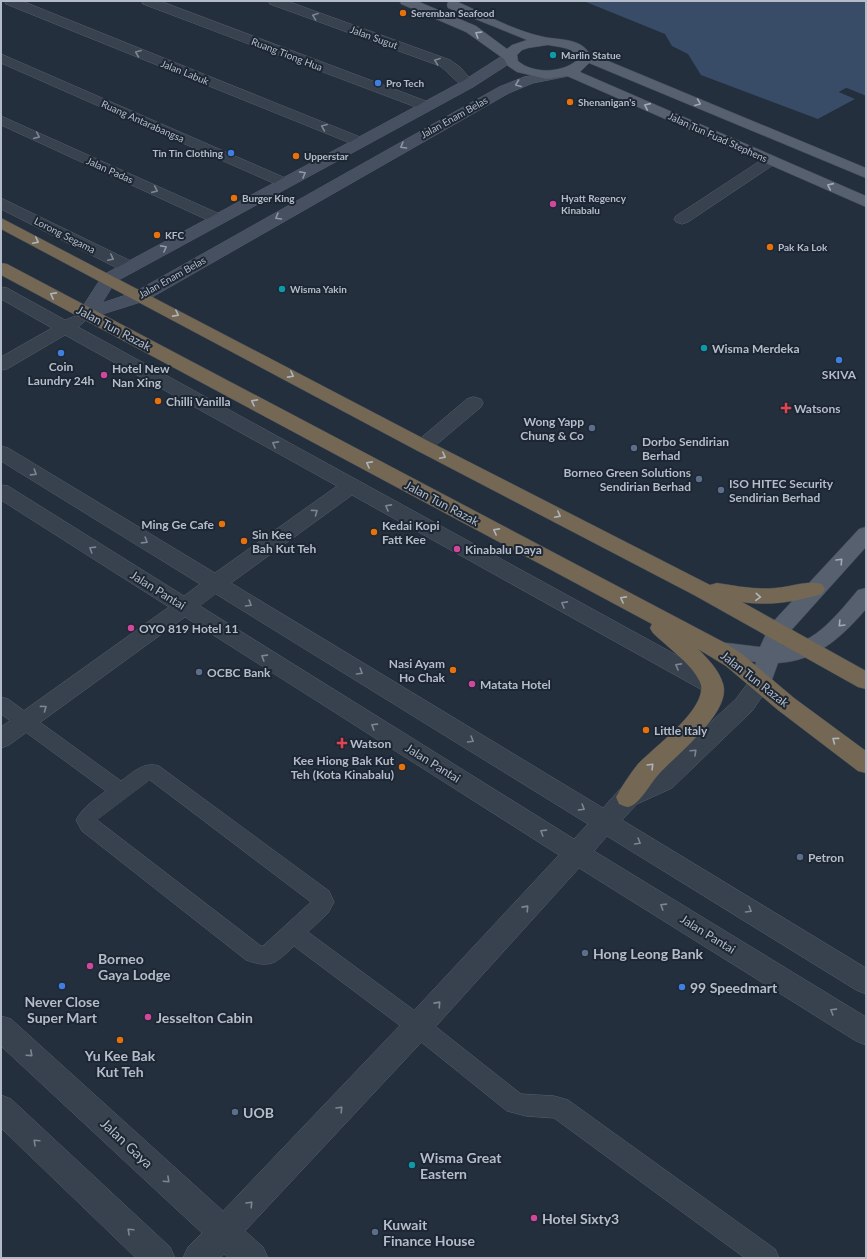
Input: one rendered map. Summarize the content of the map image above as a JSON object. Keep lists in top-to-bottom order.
{
  "streets": {
    "highway": ["Jalan Tun Razak"],
    "main road": ["Jalan Tun Fuad Stephens"],
    "street": [
      "Jalan Sugut",
      "Ruang Tiong Hua",
      "Jalan Labuk",
      "Jalan Enam Belas",
      "Ruang Antarabangsa",
      "Jalan Padas",
      "Lorong Segama",
      "Jalan Pantai",
      "Jalan Gaya"
    ]
  },
  "crossings": [
    ["Jalan Sugut", "Jalan Enam Belas"],
    ["Ruang Tiong Hua", "Jalan Enam Belas"],
    ["Jalan Labuk", "Jalan Enam Belas"],
    ["Jalan Enam Belas", "Ruang Antarabangsa"],
    ["Jalan Enam Belas", "Jalan Tun Fuad Stephens"],
    ["Jalan Enam Belas", "Jalan Padas"],
    ["Jalan Enam Belas", "Lorong Segama"],
    ["Jalan Enam Belas", "Jalan Tun Razak"]
  ],
  "one_way": ["Jalan Sugut", "Jalan Labuk"],
  "places": {
    "other": [
      "Seremban Seafood",
      "Marlin Statue",
      "Pro Tech",
      "Shenanigan's",
      "Tin Tin Clothing",
      "Upperstar",
      "Burger King",
      "Hyatt Regency Kinabalu",
      "KFC",
      "Pak Ka Lok",
      "Wisma Yakin",
      "Wisma Merdeka",
      "Coin Laundry 24h",
      "SKIVA",
      "Hotel New Nan Xing",
      "Chilli Vanilla",
      "Wong Yapp Chung & Co",
      "Dorbo Sendirian Berhad",
      "Borneo Green Solutions Sendirian Berhad",
      "ISO HITEC Security Sendirian Berhad",
      "Ming Ge Cafe",
      "Kedai Kopi Fatt Kee",
      "Sin Kee Bah Kut Teh",
      "Kinabalu Daya",
      "OYO 819 Hotel 11",
      "Nasi Ayam Ho Chak",
      "OCBC Bank",
      "Matata Hotel",
      "Little Italy",
      "Kee Hiong Bak Kut Teh (Kota Kinabalu)",
      "Petron",
      "Hong Leong Bank",
      "Borneo Gaya Lodge",
      "Never Close Super Mart",
      "99 Speedmart",
      "Jesselton Cabin",
      "Yu Kee Bak Kut Teh",
      "UOB",
      "Wisma Great Eastern",
      "Hotel Sixty3",
      "Kuwait Finance House"
    ],
    "health": ["Watsons", "Watson"]
  }
}
